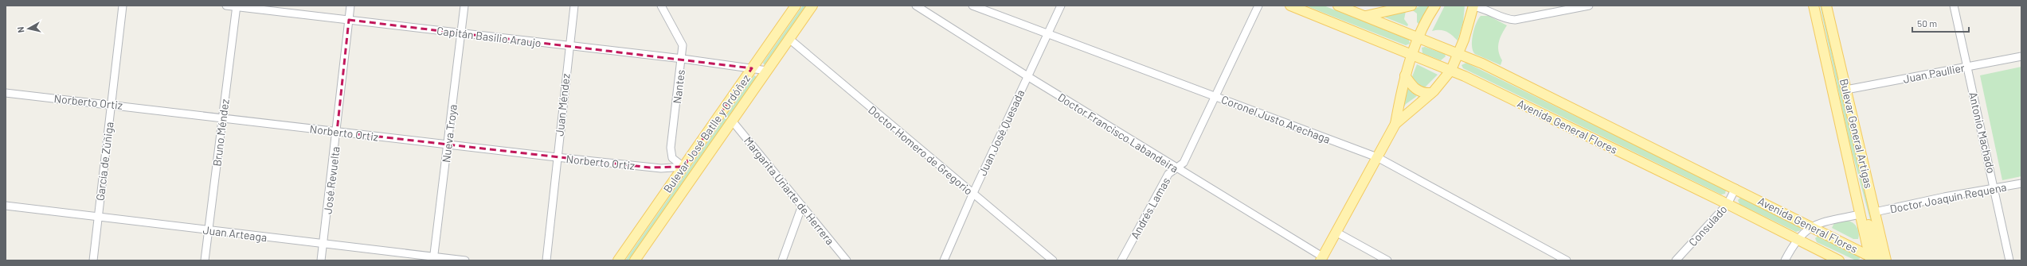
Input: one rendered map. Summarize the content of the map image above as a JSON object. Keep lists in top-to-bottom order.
{
  "streets": {
    "main road": ["Avenida General Flores", "Bulevar José Batlle y Ordóñez", "Bulevar General Artigas"],
    "street": [
      "Capitán Basilio Araujo",
      "Juan Paullier",
      "Nantes",
      "Norberto Ortiz",
      "Juan Méndez",
      "Coronel Justo Arechaga",
      "Bruno Méndez",
      "Juan José Quesada",
      "Doctor Francisco Labandeira",
      "Antonio Machado",
      "Nueva Troya",
      "Doctor Homero de Gregorio",
      "García de Zúñiga",
      "José Revuelta",
      "Margarita Uriarte de Herrera",
      "Doctor Joaquín Requena",
      "Andrés Lamas",
      "Consulado",
      "Juan Arteaga"
    ]
  },
  "crossings": [
    ["Capitán Basilio Araujo", "Nantes"],
    ["Capitán Basilio Araujo", "Juan Méndez"],
    ["Capitán Basilio Araujo", "Bruno Méndez"],
    ["Capitán Basilio Araujo", "Nueva Troya"],
    ["Capitán Basilio Araujo", "Bulevar José Batlle y Ordóñez"],
    ["Capitán Basilio Araujo", "José Revuelta"],
    ["Juan Paullier", "Antonio Machado"],
    ["Juan Paullier", "Bulevar General Artigas"],
    ["Nantes", "Norberto Ortiz"],
    ["Nantes", "Bulevar José Batlle y Ordóñez"],
    ["Norberto Ortiz", "Juan Méndez"],
    ["Norberto Ortiz", "Bruno Méndez"],
    ["Norberto Ortiz", "Nueva Troya"],
    ["Norberto Ortiz", "Bulevar José Batlle y Ordóñez"],
    ["Norberto Ortiz", "García de Zúñiga"],
    ["Norberto Ortiz", "José Revuelta"],
    ["Coronel Justo Arechaga", "Juan José Quesada"],
    ["Coronel Justo Arechaga", "Andrés Lamas"],
    ["Avenida General Flores", "Bulevar General Artigas"],
    ["Avenida General Flores", "Consulado"],
    ["Bruno Méndez", "Juan Arteaga"],
    ["Juan José Quesada", "Doctor Francisco Labandeira"],
    ["Juan José Quesada", "Doctor Homero de Gregorio"],
    ["Doctor Francisco Labandeira", "Andrés Lamas"],
    ["Antonio Machado", "Doctor Joaquín Requena"],
    ["Nueva Troya", "Juan Arteaga"],
    ["Bulevar José Batlle y Ordóñez", "Doctor Homero de Gregorio"],
    ["Bulevar José Batlle y Ordóñez", "Margarita Uriarte de Herrera"],
    ["Bulevar General Artigas", "Doctor Joaquín Requena"],
    ["García de Zúñiga", "Juan Arteaga"],
    ["José Revuelta", "Juan Arteaga"]
  ],
  "scale_bar": "50 m",
  "north": "left"
}
